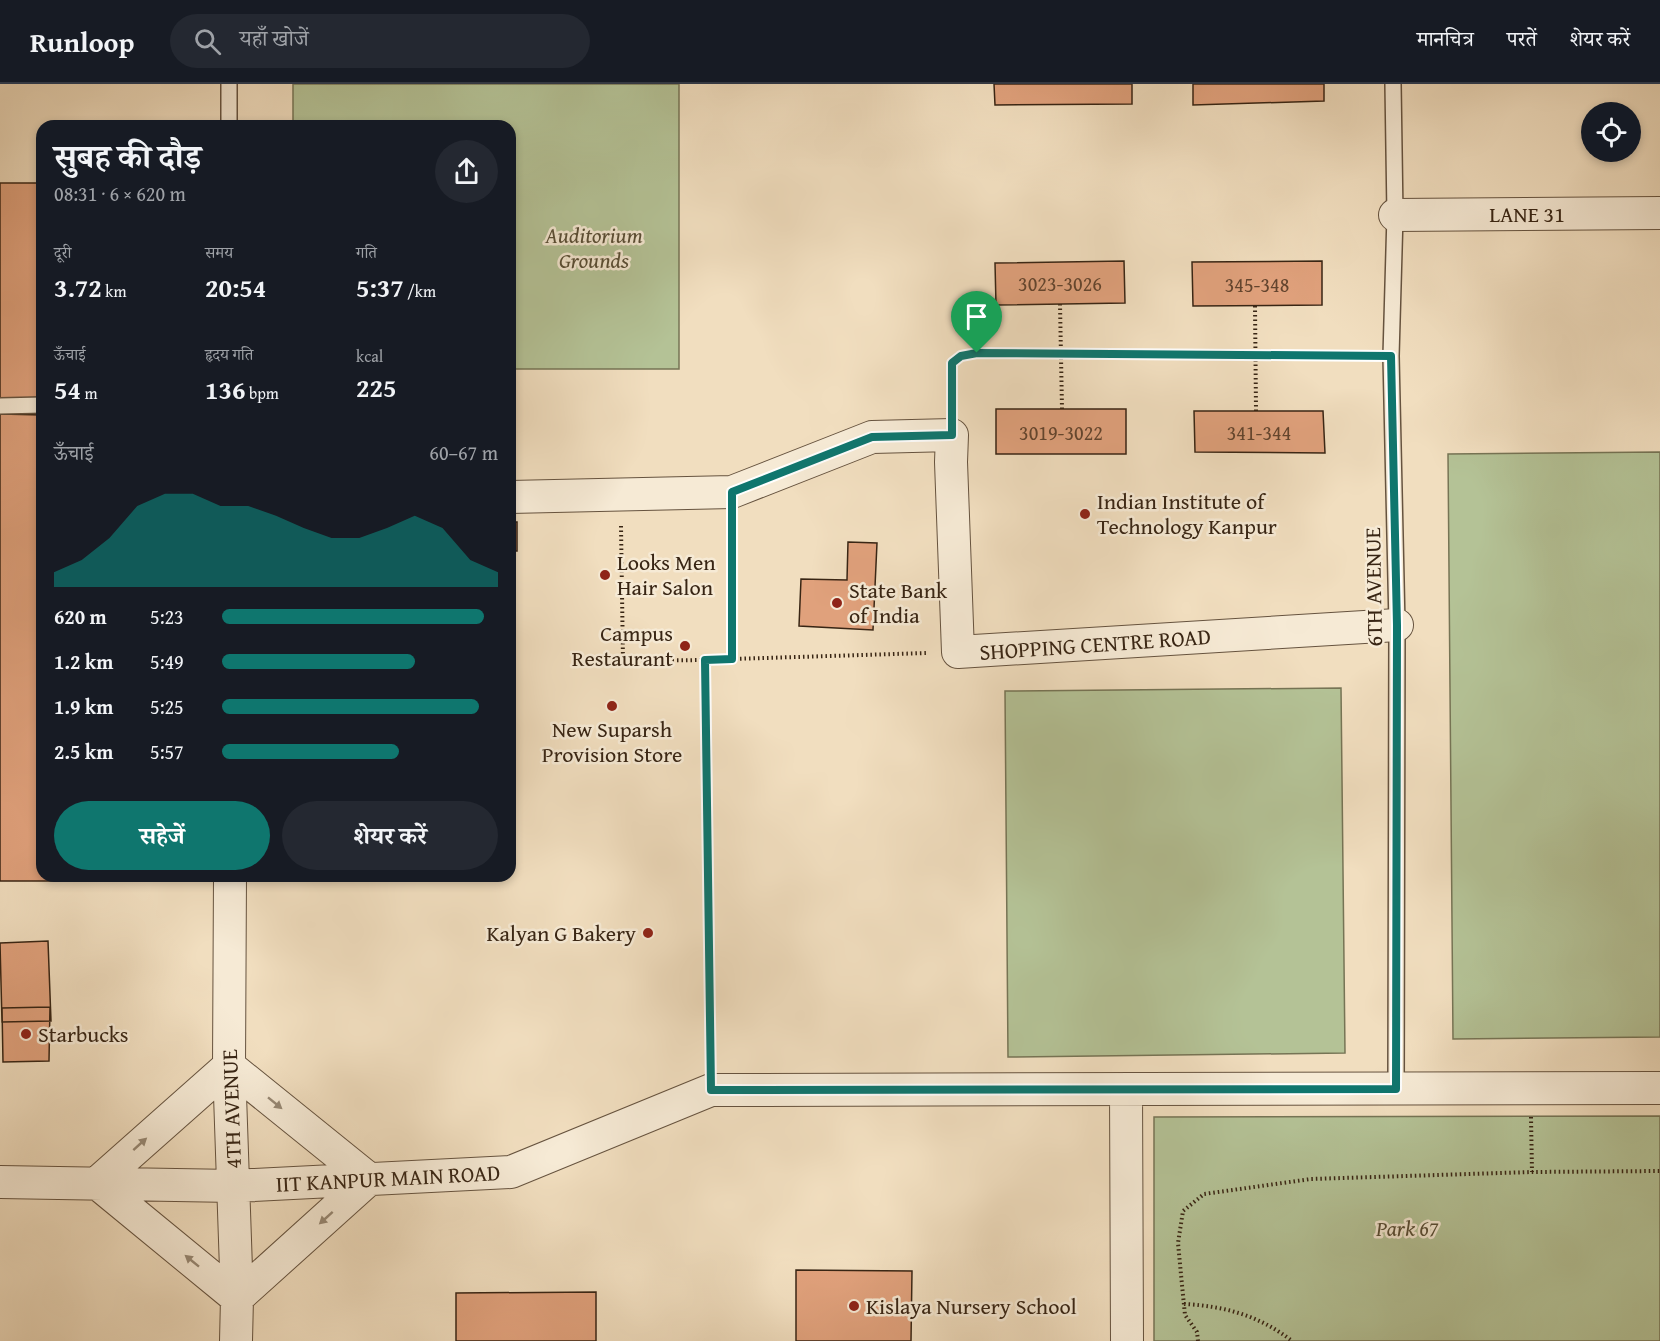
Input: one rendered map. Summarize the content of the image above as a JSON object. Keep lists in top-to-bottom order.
{
  "streets": {
    "street": [
      "LANE 31",
      "SHOPPING CENTRE ROAD",
      "4TH AVENUE",
      "IIT KANPUR MAIN ROAD"
    ],
    "lane": ["6TH AVENUE"]
  },
  "crossings": [
    ["LANE 31", "6TH AVENUE"],
    ["6TH AVENUE", "SHOPPING CENTRE ROAD"],
    ["6TH AVENUE", "IIT KANPUR MAIN ROAD"],
    ["4TH AVENUE", "IIT KANPUR MAIN ROAD"]
  ],
  "parks": ["Auditorium Grounds", "Park 67"],
  "places": [
    "Indian Institute of Technology Kanpur",
    "Looks Men Hair Salon",
    "State Bank of India",
    "Campus Restaurant",
    "New Suparsh Provision Store",
    "Kalyan G Bakery",
    "Starbucks",
    "Kislaya Nursery School"
  ],
  "house_numbers": [
    "3023-3026",
    "345-348",
    "3019-3022",
    "341-344"
  ],
  "page": {
    "header": "Runloop",
    "search": "यहाँ खोजें",
    "nav": ["मानचित्र", "परतें", "शेयर करें"],
    "heading": ["सुबह की दौड़", "08:31 · 6 × 620 m"],
    "stats": [
      ["दूरी", "3.72 km"],
      ["समय", "20:54"],
      ["गति", "5:37 /km"],
      ["ऊँचाई", "54 m"],
      ["हृदय गति", "136 bpm"],
      ["kcal", "225"]
    ],
    "chart": ["ऊँचाई", "60–67 m"],
    "list": [
      {
        "name": "620 m",
        "note": "5:23"
      },
      {
        "name": "1.2 km",
        "note": "5:49"
      },
      {
        "name": "1.9 km",
        "note": "5:25"
      },
      {
        "name": "2.5 km",
        "note": "5:57"
      }
    ],
    "buttons": ["सहेजें", "शेयर करें"]
  }
}
